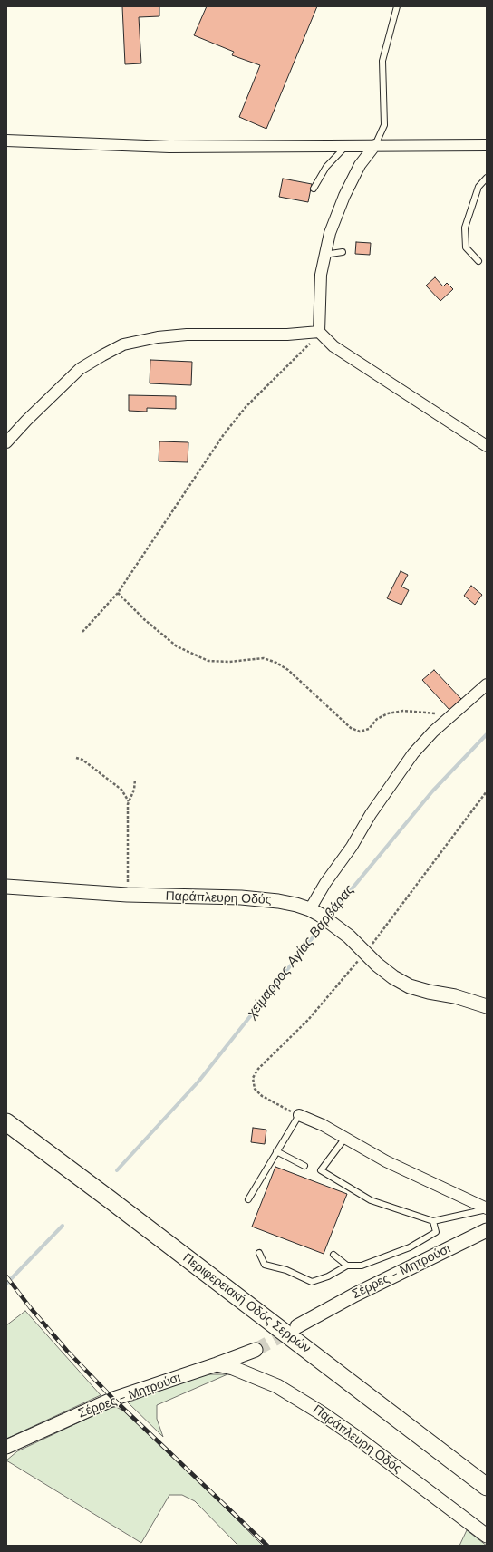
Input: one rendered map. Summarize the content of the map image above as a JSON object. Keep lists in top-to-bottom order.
{
  "streets": {
    "main road": ["Περιφερειακή Οδός Σερρών"],
    "street": ["Παράπλευρη Οδός", "Σέρρες - Μητρούσι"]
  },
  "crossings": [
    ["Παράπλευρη Οδός", "Σέρρες - Μητρούσι"]
  ],
  "water": ["χείμαρρος Αγίας Βαρβάρας"]
}
